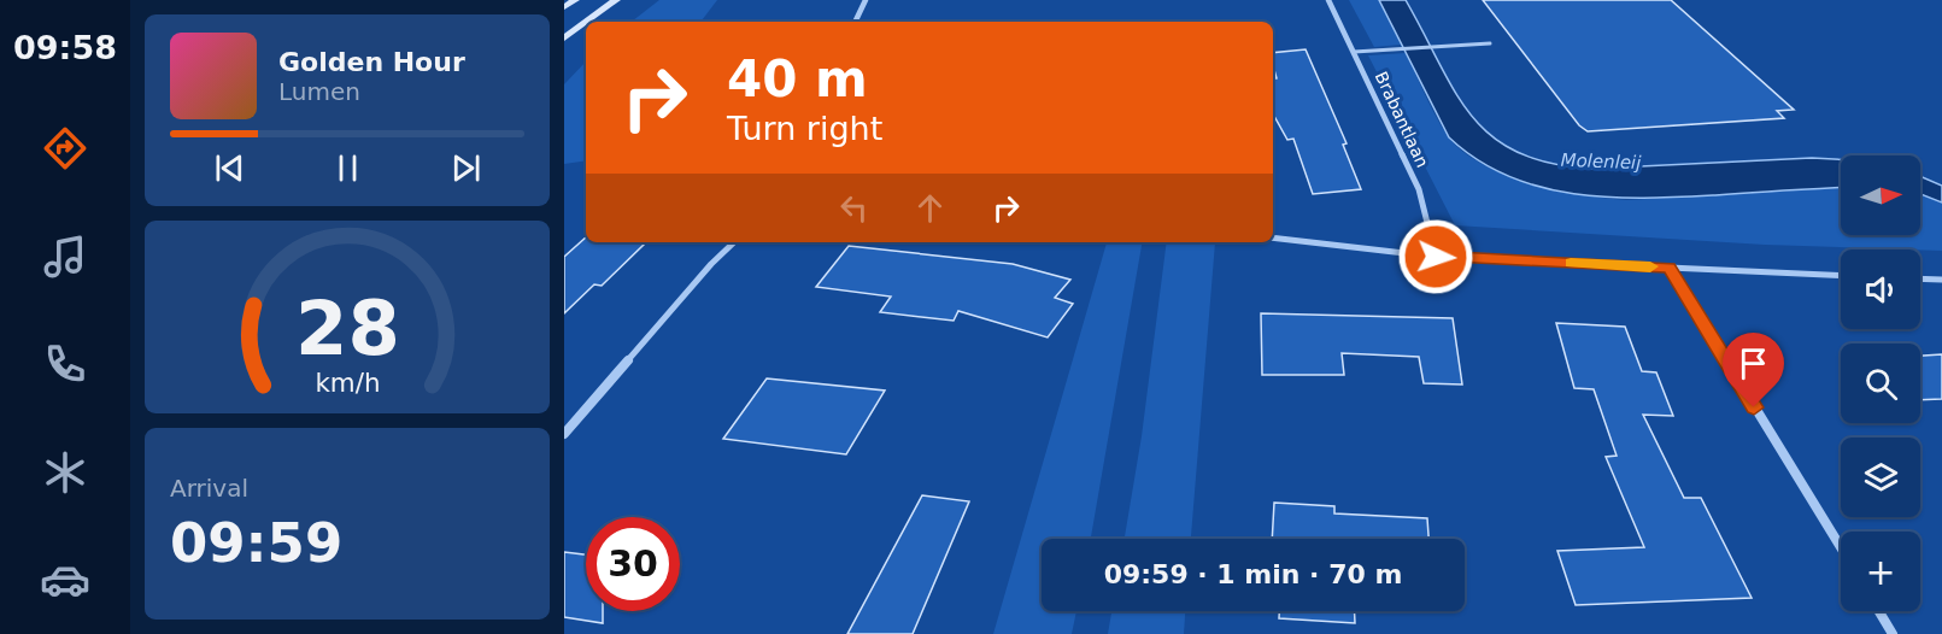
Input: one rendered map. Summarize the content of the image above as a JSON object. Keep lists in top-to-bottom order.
{
  "streets": {
    "street": ["Brabantlaan"]
  },
  "water": ["Molenleij"],
  "north": "right",
  "page": {
    "tabs": "09:58",
    "turn": ["40 m", "Turn right"],
    "song": ["Golden Hour", "Lumen"],
    "map_buttons": "+",
    "tile": ["Arrival", "09:59"],
    "limit": "30",
    "trip": "09:59 · 1 min · 70 m",
    "gauge": ["28", "km/h"]
  }
}
